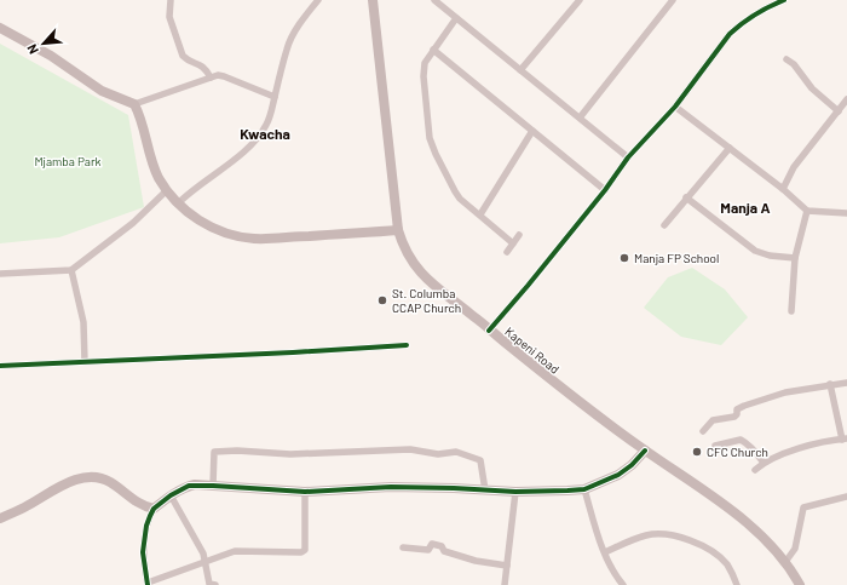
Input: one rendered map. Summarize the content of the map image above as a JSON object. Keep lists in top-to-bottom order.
{
  "streets": {
    "main road": ["Kapeni Road"]
  },
  "districts": ["Kwacha", "Manja A"],
  "parks": ["Mjamba Park"],
  "places": ["Manja FP School", "St. Columba CCAP Church", "CFC Church"],
  "north": "bottom left"
}
